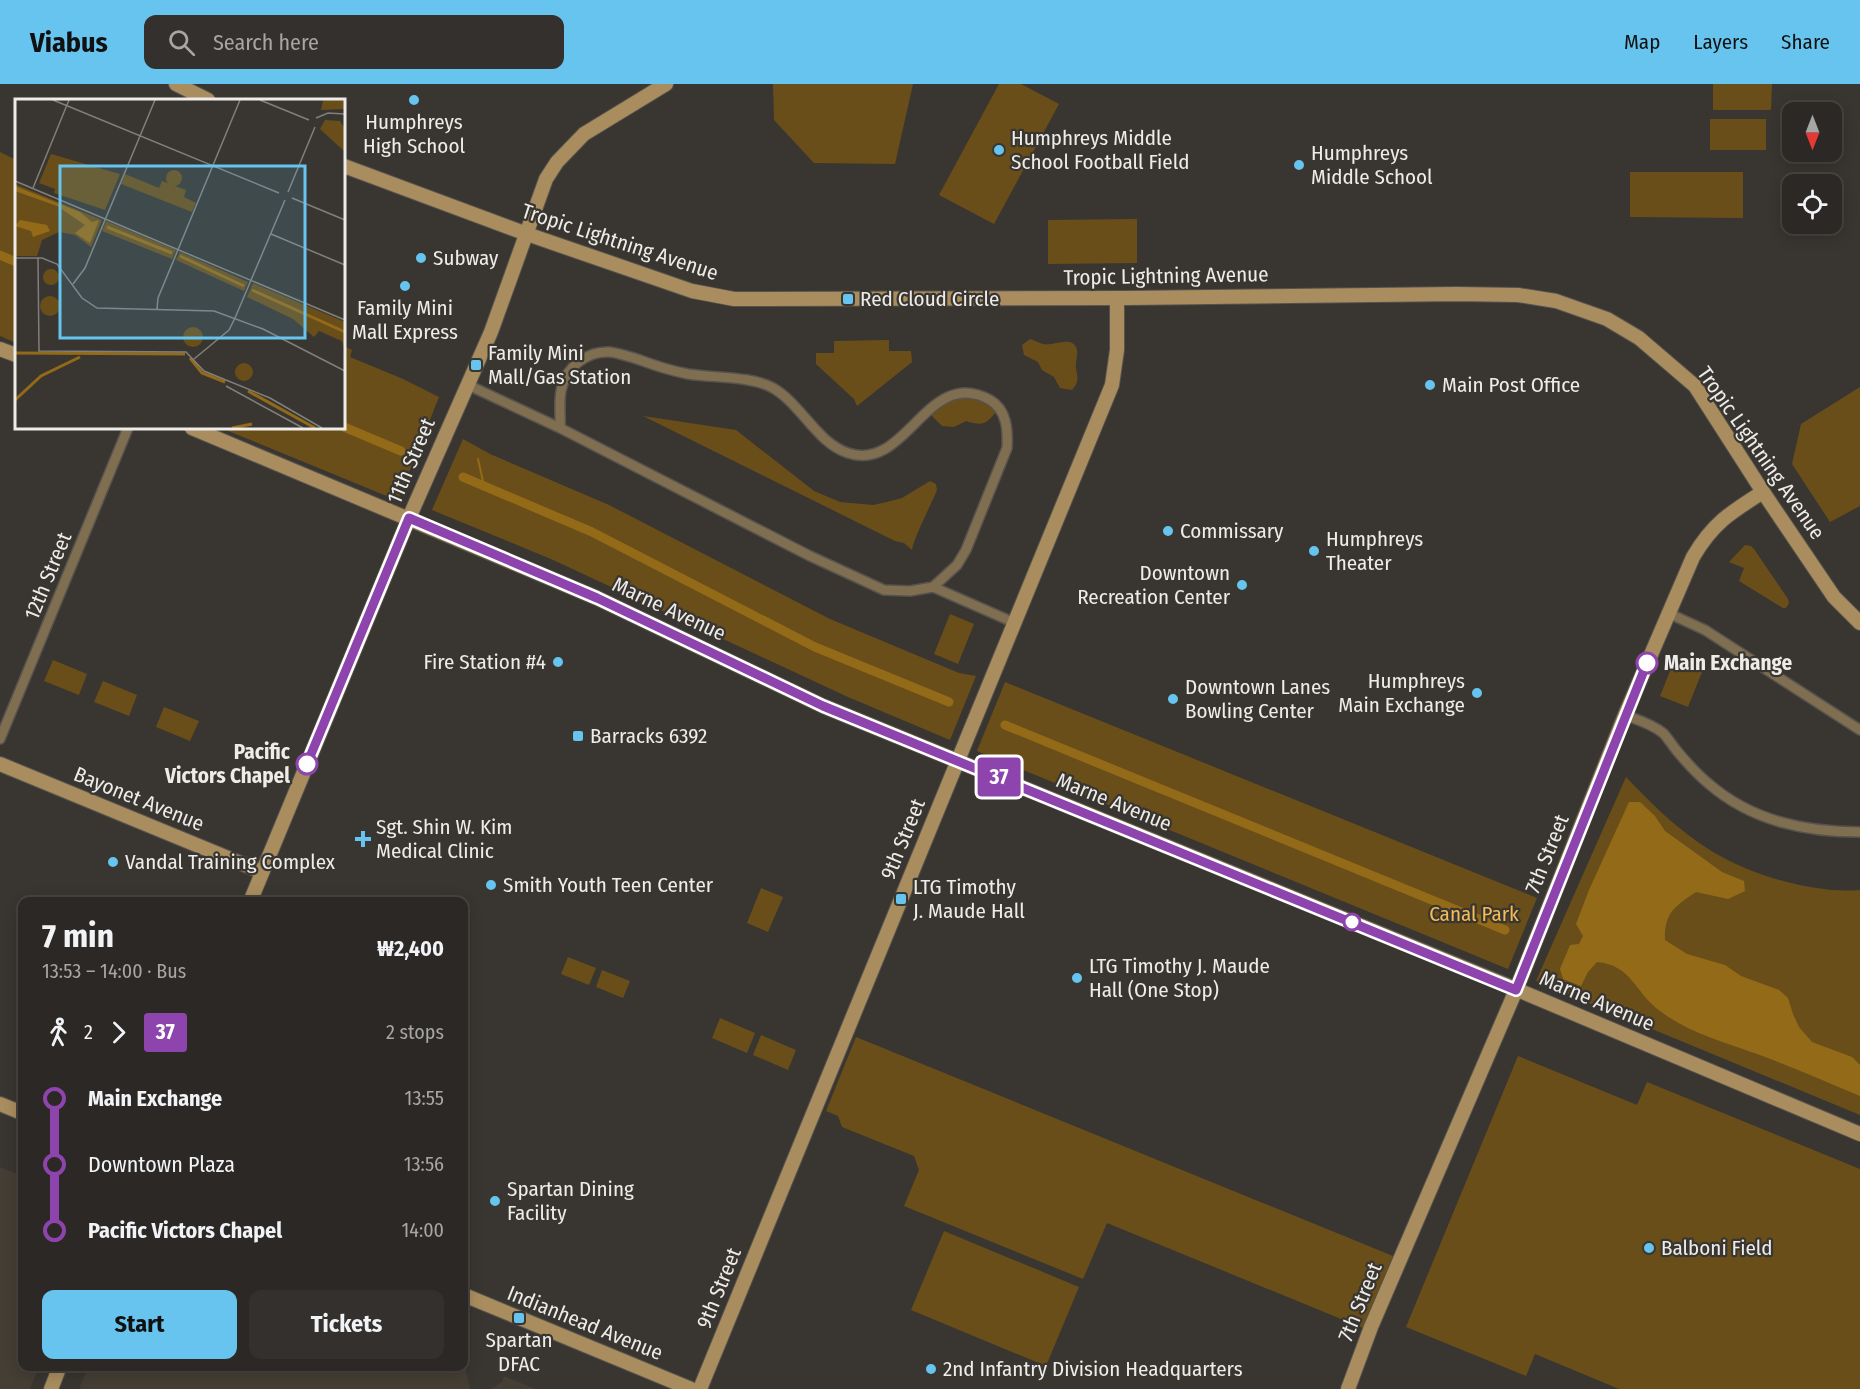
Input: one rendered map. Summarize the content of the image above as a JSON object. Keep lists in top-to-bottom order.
{
  "streets": {
    "street": [
      "Tropic Lightning Avenue",
      "11th Street",
      "12th Street",
      "Marne Avenue",
      "Bayonet Avenue",
      "9th Street",
      "7th Street",
      "Indianhead Avenue"
    ]
  },
  "crossings": [
    ["Tropic Lightning Avenue", "11th Street"],
    ["Tropic Lightning Avenue", "9th Street"],
    ["Tropic Lightning Avenue", "7th Street"],
    ["11th Street", "Marne Avenue"],
    ["11th Street", "Bayonet Avenue"],
    ["Marne Avenue", "9th Street"],
    ["Marne Avenue", "7th Street"]
  ],
  "parks": ["Canal Park"],
  "places": {
    "other": [
      "Humphreys High School",
      "Humphreys Middle School Football Field",
      "Humphreys Middle School",
      "Subway",
      "Family Mini Mall Express",
      "Main Post Office",
      "Commissary",
      "Humphreys Theater",
      "Downtown Recreation Center",
      "Fire Station #4",
      "Main Exchange",
      "Humphreys Main Exchange",
      "Downtown Lanes Bowling Center",
      "Pacific Victors Chapel",
      "Vandal Training Complex",
      "Smith Youth Teen Center",
      "LTG Timothy J. Maude Hall (One Stop)",
      "Spartan Dining Facility",
      "Balboni Field",
      "2nd Infantry Division Headquarters"
    ],
    "transit": [
      "Red Cloud Circle",
      "Family Mini Mall/Gas Station",
      "Barracks 6392",
      "LTG Timothy J. Maude Hall",
      "Spartan DFAC"
    ],
    "health": ["Sgt. Shin W. Kim Medical Clinic"]
  },
  "lines": ["bus line 37"],
  "north": "bottom",
  "page": {
    "header": "Viabus",
    "search": "Search here",
    "nav": ["Map", "Layers", "Share"],
    "on_map": "37",
    "heading": ["7 min", "13:53 – 14:00 · Bus", "₩2,400"],
    "legs": ["2", "37", "2 stops"],
    "list": [
      {
        "name": "Main Exchange",
        "value": "13:55"
      },
      {
        "name": "Downtown Plaza",
        "value": "13:56"
      },
      {
        "name": "Pacific Victors Chapel",
        "value": "14:00"
      }
    ],
    "buttons": ["Start", "Tickets"]
  }
}
